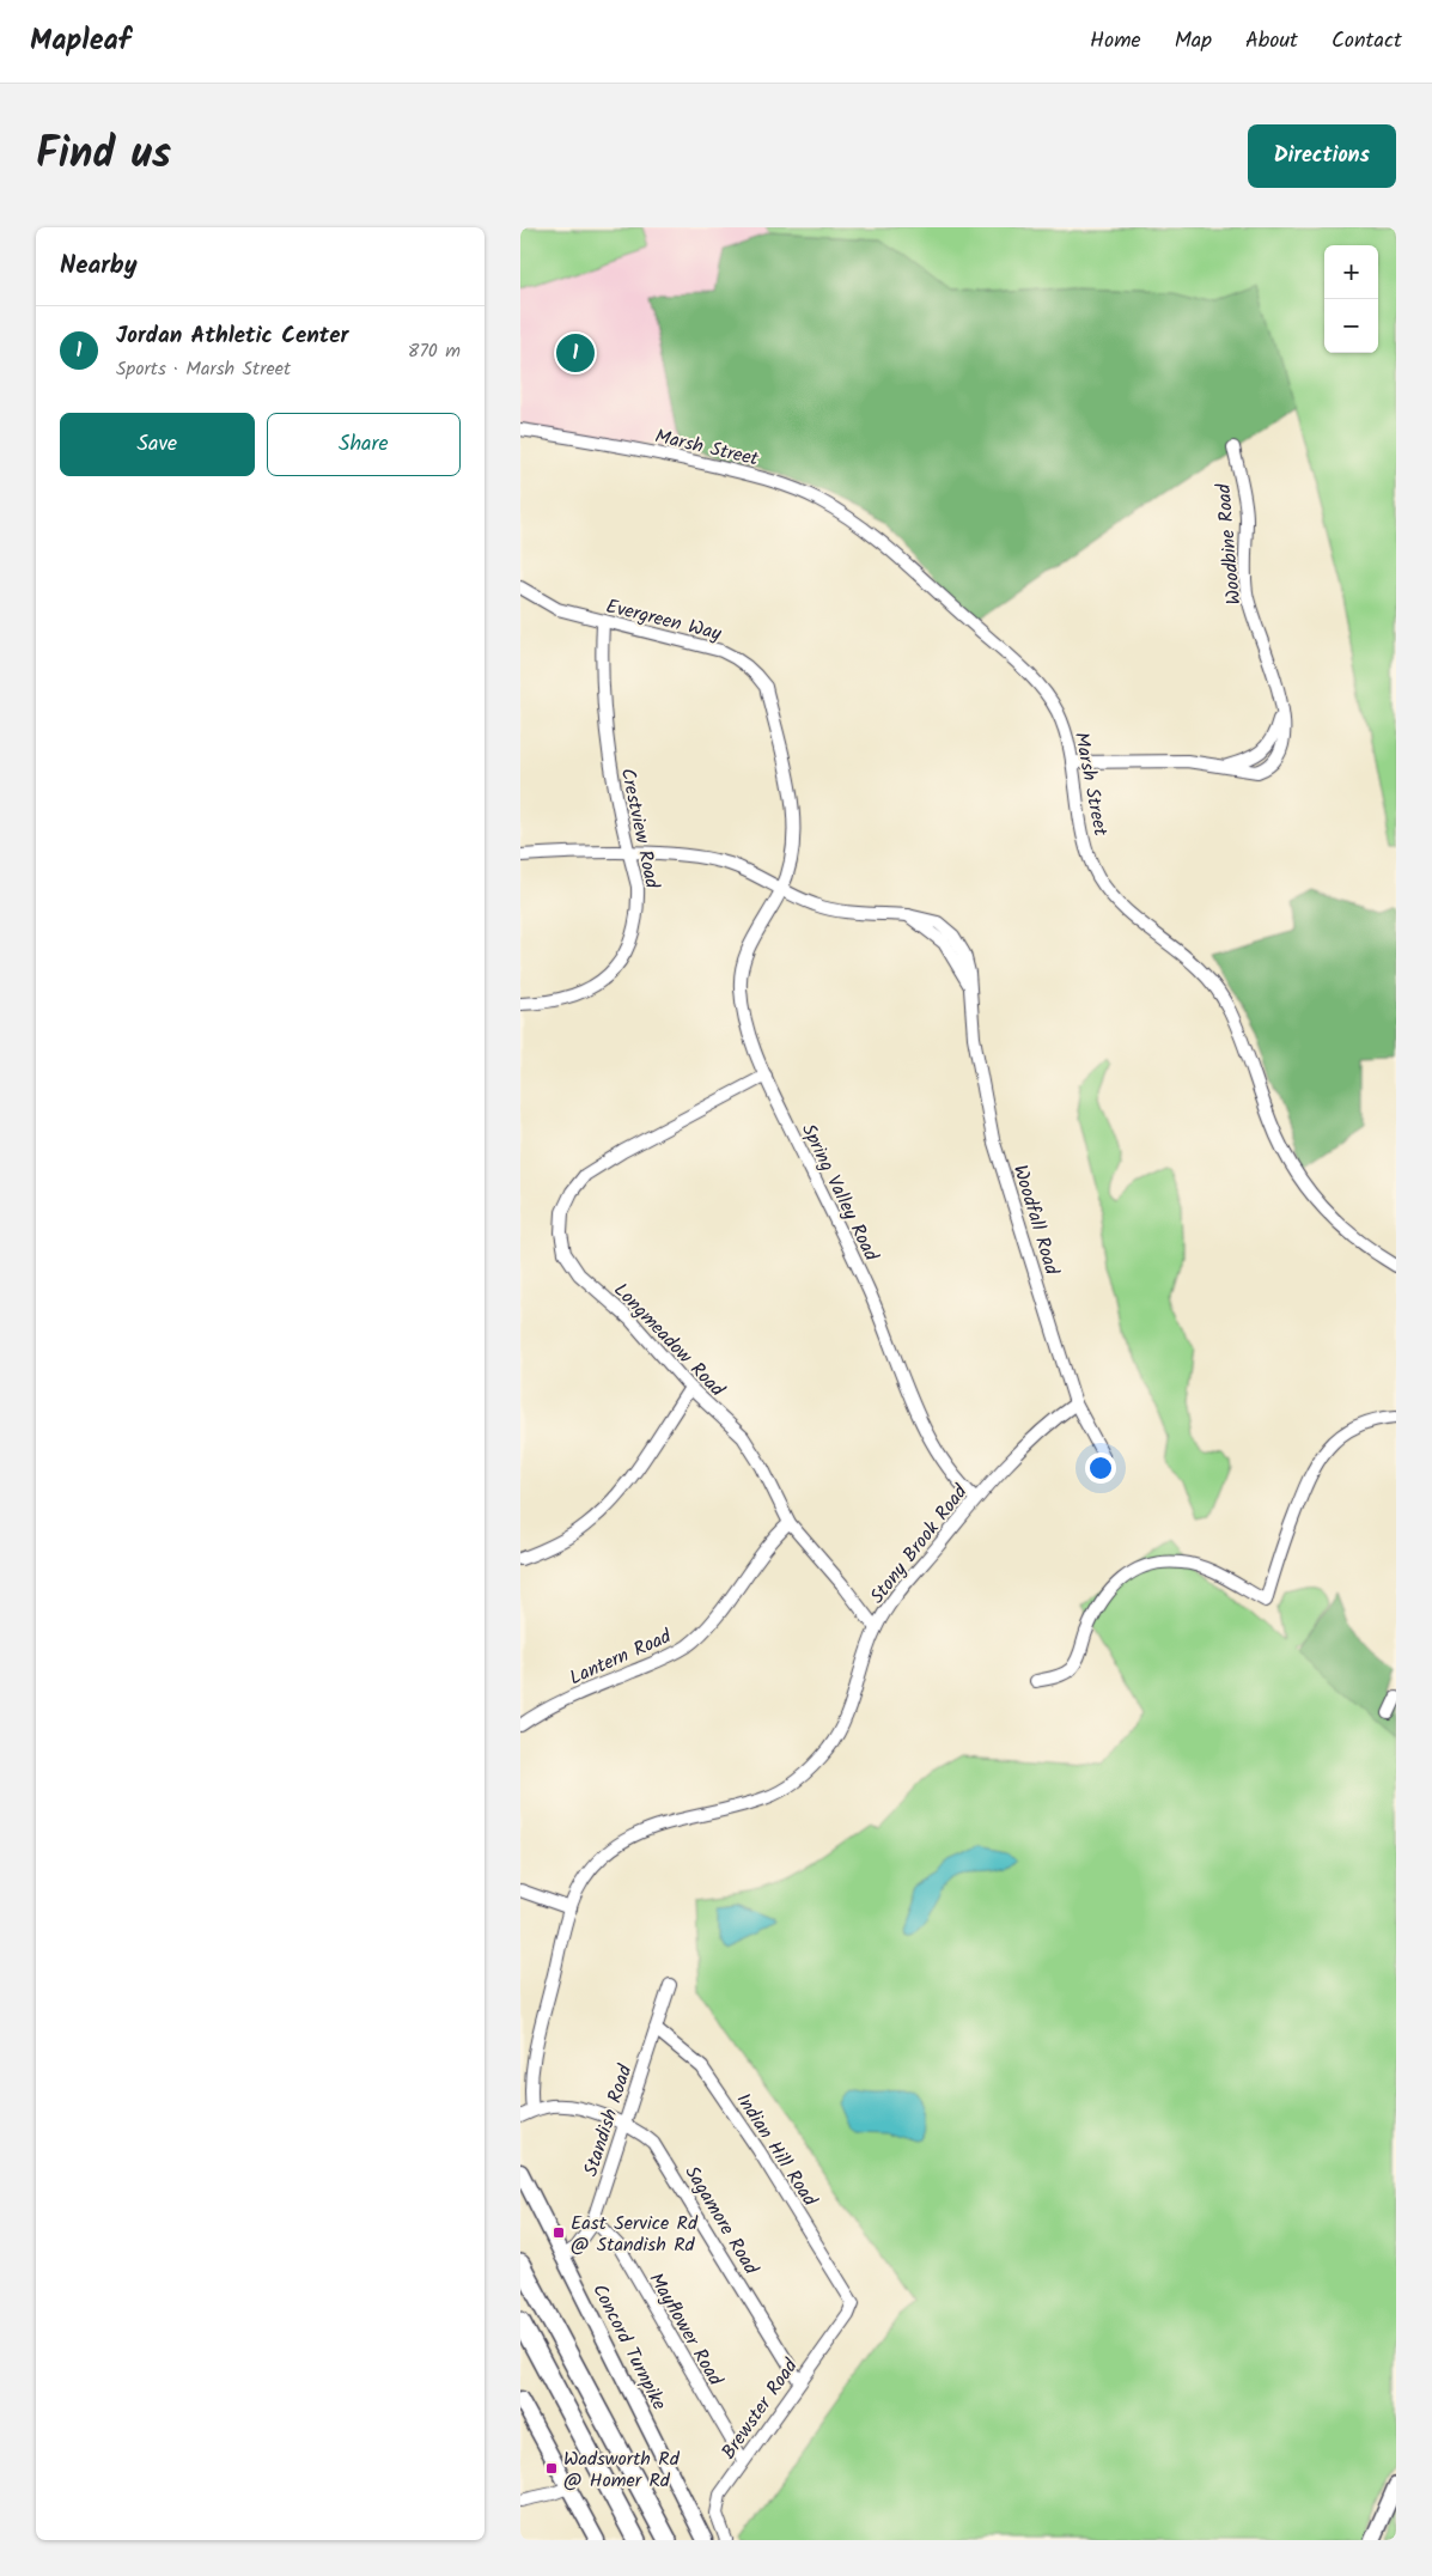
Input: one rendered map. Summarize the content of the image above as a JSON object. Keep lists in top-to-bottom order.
{
  "streets": {
    "main road": ["Concord Turnpike"],
    "street": [
      "Marsh Street",
      "Woodbine Road",
      "Evergreen Way",
      "Crestview Road",
      "Spring Valley Road",
      "Woodfall Road",
      "Longmeadow Road",
      "Stony Brook Road",
      "Lantern Road",
      "Standish Road",
      "Indian Hill Road",
      "Sagamore Road",
      "Mayflower Road",
      "Brewster Road"
    ]
  },
  "crossings": [
    ["Marsh Street", "Woodbine Road"],
    ["Evergreen Way", "Crestview Road"],
    ["Evergreen Way", "Spring Valley Road"],
    ["Evergreen Way", "Woodfall Road"],
    ["Crestview Road", "Woodfall Road"],
    ["Spring Valley Road", "Woodfall Road"],
    ["Spring Valley Road", "Longmeadow Road"],
    ["Spring Valley Road", "Stony Brook Road"],
    ["Woodfall Road", "Stony Brook Road"],
    ["Longmeadow Road", "Stony Brook Road"],
    ["Longmeadow Road", "Lantern Road"],
    ["Stony Brook Road", "Sagamore Road"],
    ["Standish Road", "Indian Hill Road"],
    ["Standish Road", "Sagamore Road"],
    ["Standish Road", "Mayflower Road"],
    ["Standish Road", "Concord Turnpike"],
    ["Indian Hill Road", "Brewster Road"],
    ["Sagamore Road", "Brewster Road"],
    ["Mayflower Road", "Brewster Road"]
  ],
  "places": {
    "transit": ["East Service Rd @ Standish Rd", "Wadsworth Rd @ Homer Rd"]
  },
  "page": {
    "header": "Mapleaf",
    "nav": [
      "Home",
      "Map",
      "About",
      "Contact"
    ],
    "title": "Find us",
    "buttons": [
      "Directions",
      ["Save", "Share"]
    ],
    "heading": "Nearby",
    "map_buttons": ["+", "−"],
    "list": [
      {
        "mark": "1",
        "name": "Jordan Athletic Center",
        "note": "Sports · Marsh Street",
        "value": "870 m"
      }
    ],
    "pins": "1"
  }
}
